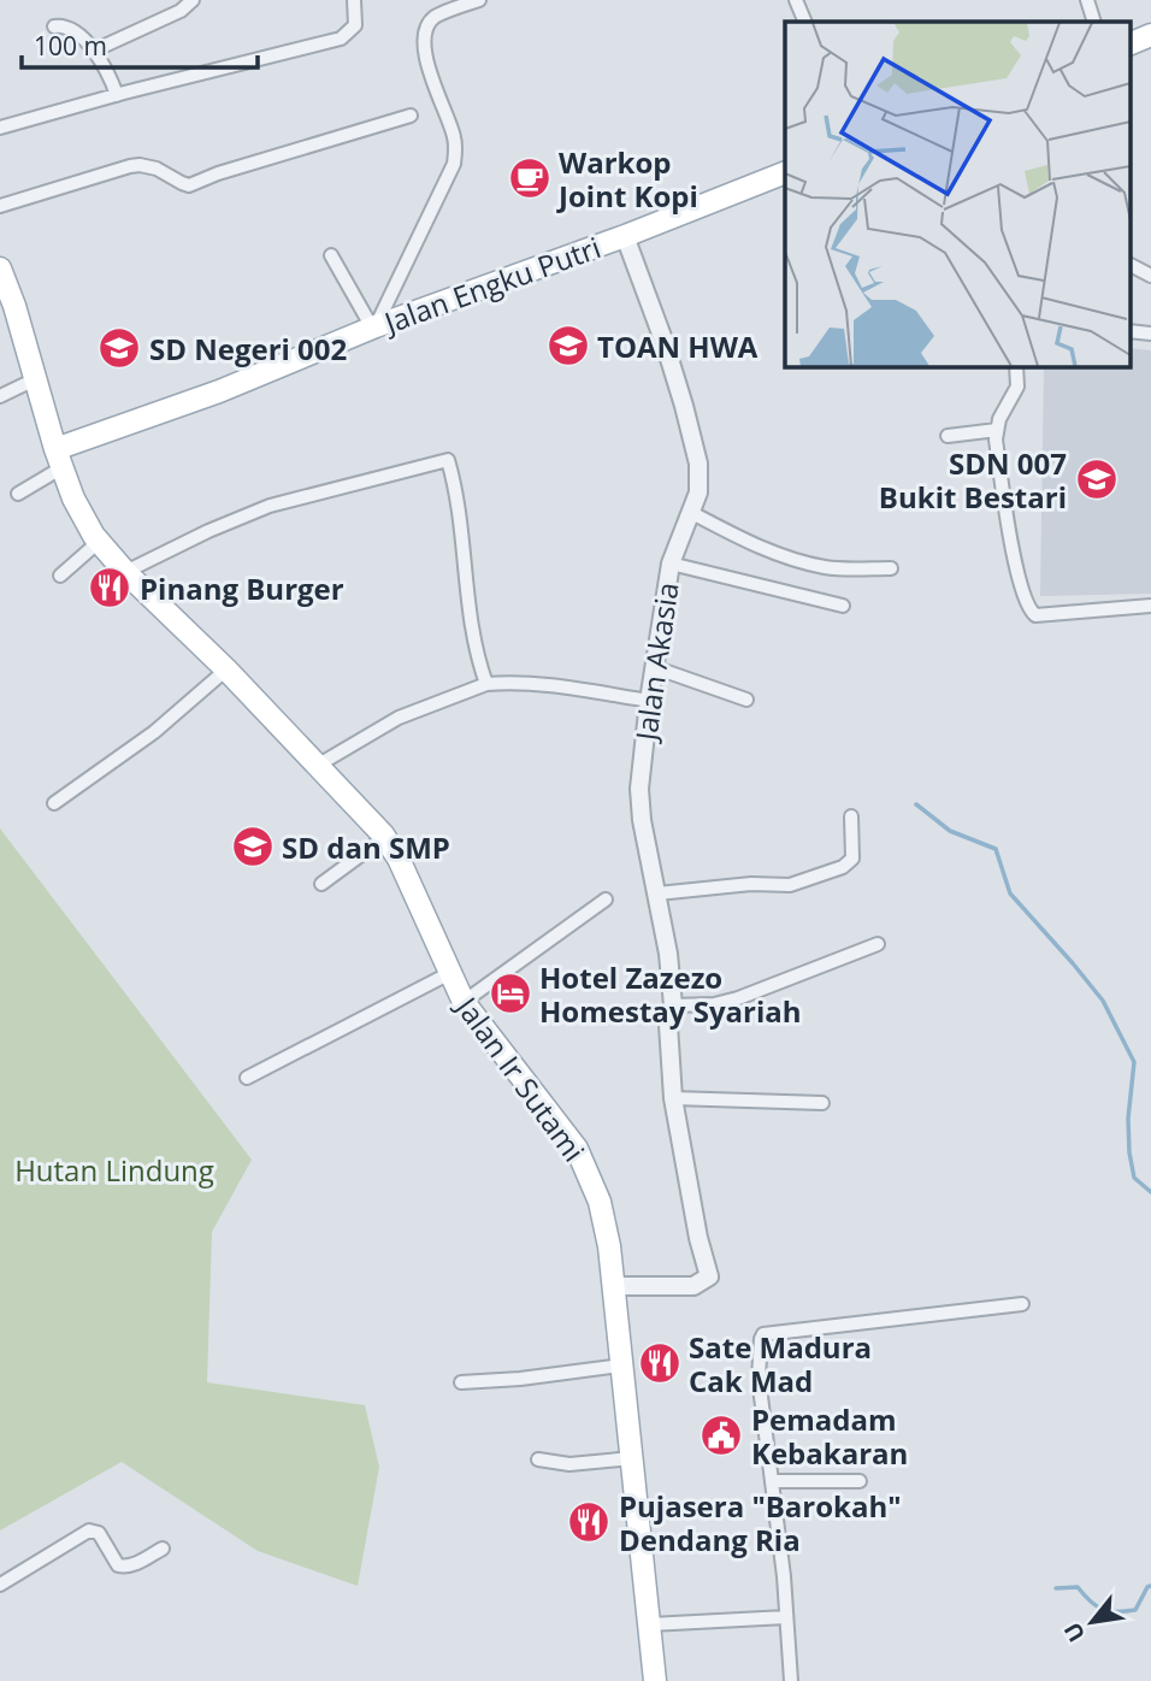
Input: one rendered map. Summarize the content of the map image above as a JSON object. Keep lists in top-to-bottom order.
{
  "streets": {
    "main road": ["Jalan Engku Putri", "Jalan Ir Sutami"],
    "street": ["Jalan Akasia"]
  },
  "crossings": [
    ["Jalan Engku Putri", "Jalan Akasia"],
    ["Jalan Engku Putri", "Jalan Ir Sutami"],
    ["Jalan Akasia", "Jalan Ir Sutami"]
  ],
  "parks": ["Hutan Lindung"],
  "places": {
    "cafe": ["Warkop Joint Kopi"],
    "school or university": [
      "TOAN HWA",
      "SD Negeri 002",
      "SDN 007 Bukit Bestari",
      "SD dan SMP"
    ],
    "restaurant": ["Pinang Burger", "Sate Madura Cak Mad", "Pujasera \"Barokah\" Dendang Ria"],
    "hotel": ["Hotel Zazezo Homestay Syariah"],
    "public building": ["Pemadam Kebakaran"]
  },
  "scale_bar": "100 m",
  "north": "bottom left"
}
